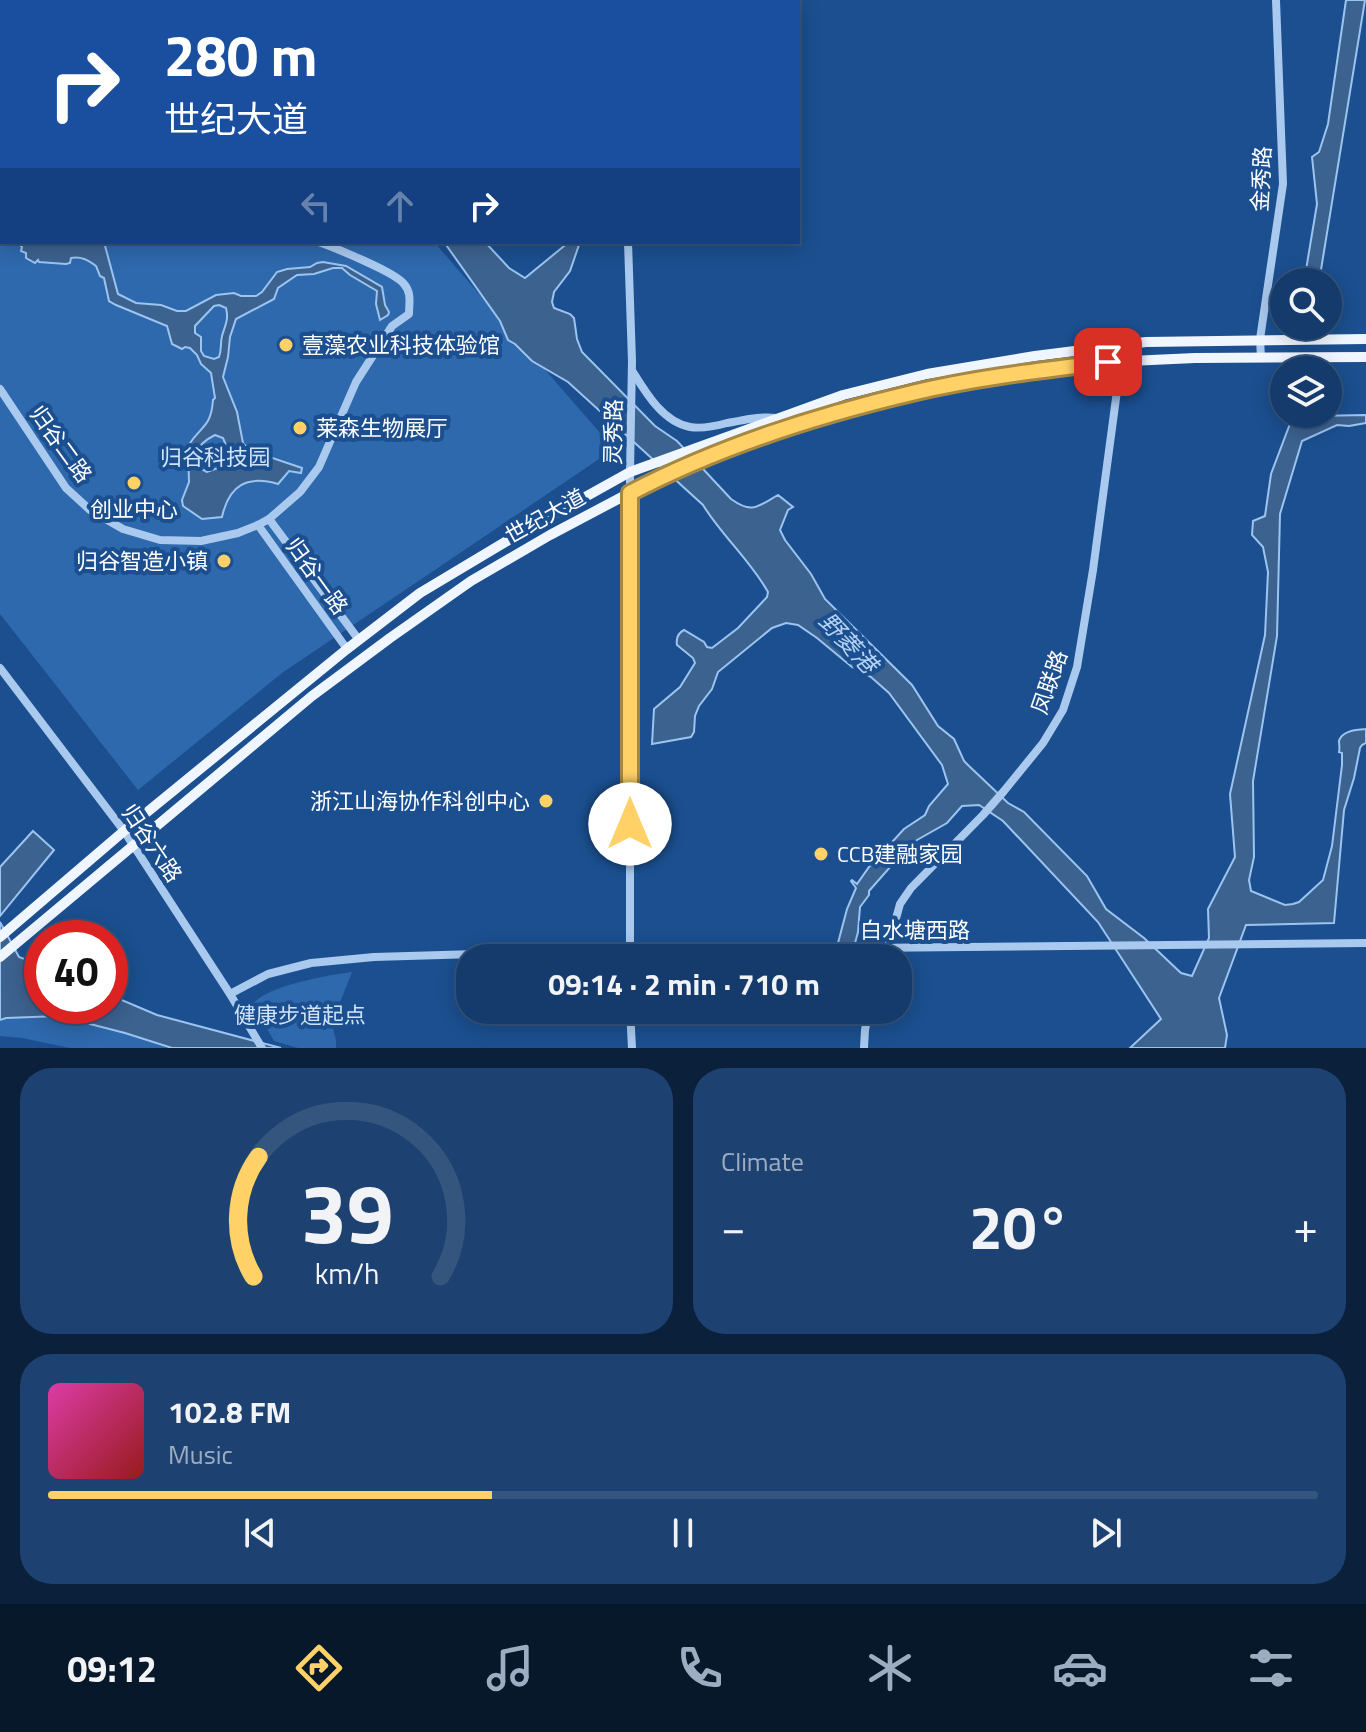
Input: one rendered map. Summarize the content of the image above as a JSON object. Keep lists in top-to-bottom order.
{
  "streets": {
    "main road": ["世纪大道"],
    "street": [
      "金秀路",
      "灵秀路",
      "归谷二路",
      "归谷一路",
      "凤联路",
      "归谷六路",
      "白水塘西路"
    ]
  },
  "crossings": [
    ["金秀路", "世纪大道"],
    ["灵秀路", "世纪大道"],
    ["归谷二路", "归谷一路"],
    ["世纪大道", "归谷一路"],
    ["世纪大道", "凤联路"],
    ["世纪大道", "归谷六路"],
    ["归谷六路", "白水塘西路"]
  ],
  "water": ["野菱港"],
  "parks": ["归谷科技园", "健康步道起点"],
  "places": [
    "壹藻农业科技体验馆",
    "莱森生物展厅",
    "创业中心",
    "归谷智造小镇",
    "浙江山海协作科创中心",
    "CCB建融家园"
  ],
  "page": {
    "turn": ["280 m", "世纪大道"],
    "limit": "40",
    "trip": "09:14 · 2 min · 710 m",
    "tile": "Climate",
    "heat": ["−", "20°", "+"],
    "song": ["102.8 FM", "Music"],
    "tabs": "09:12",
    "gauge": ["39", "km/h"]
  }
}
